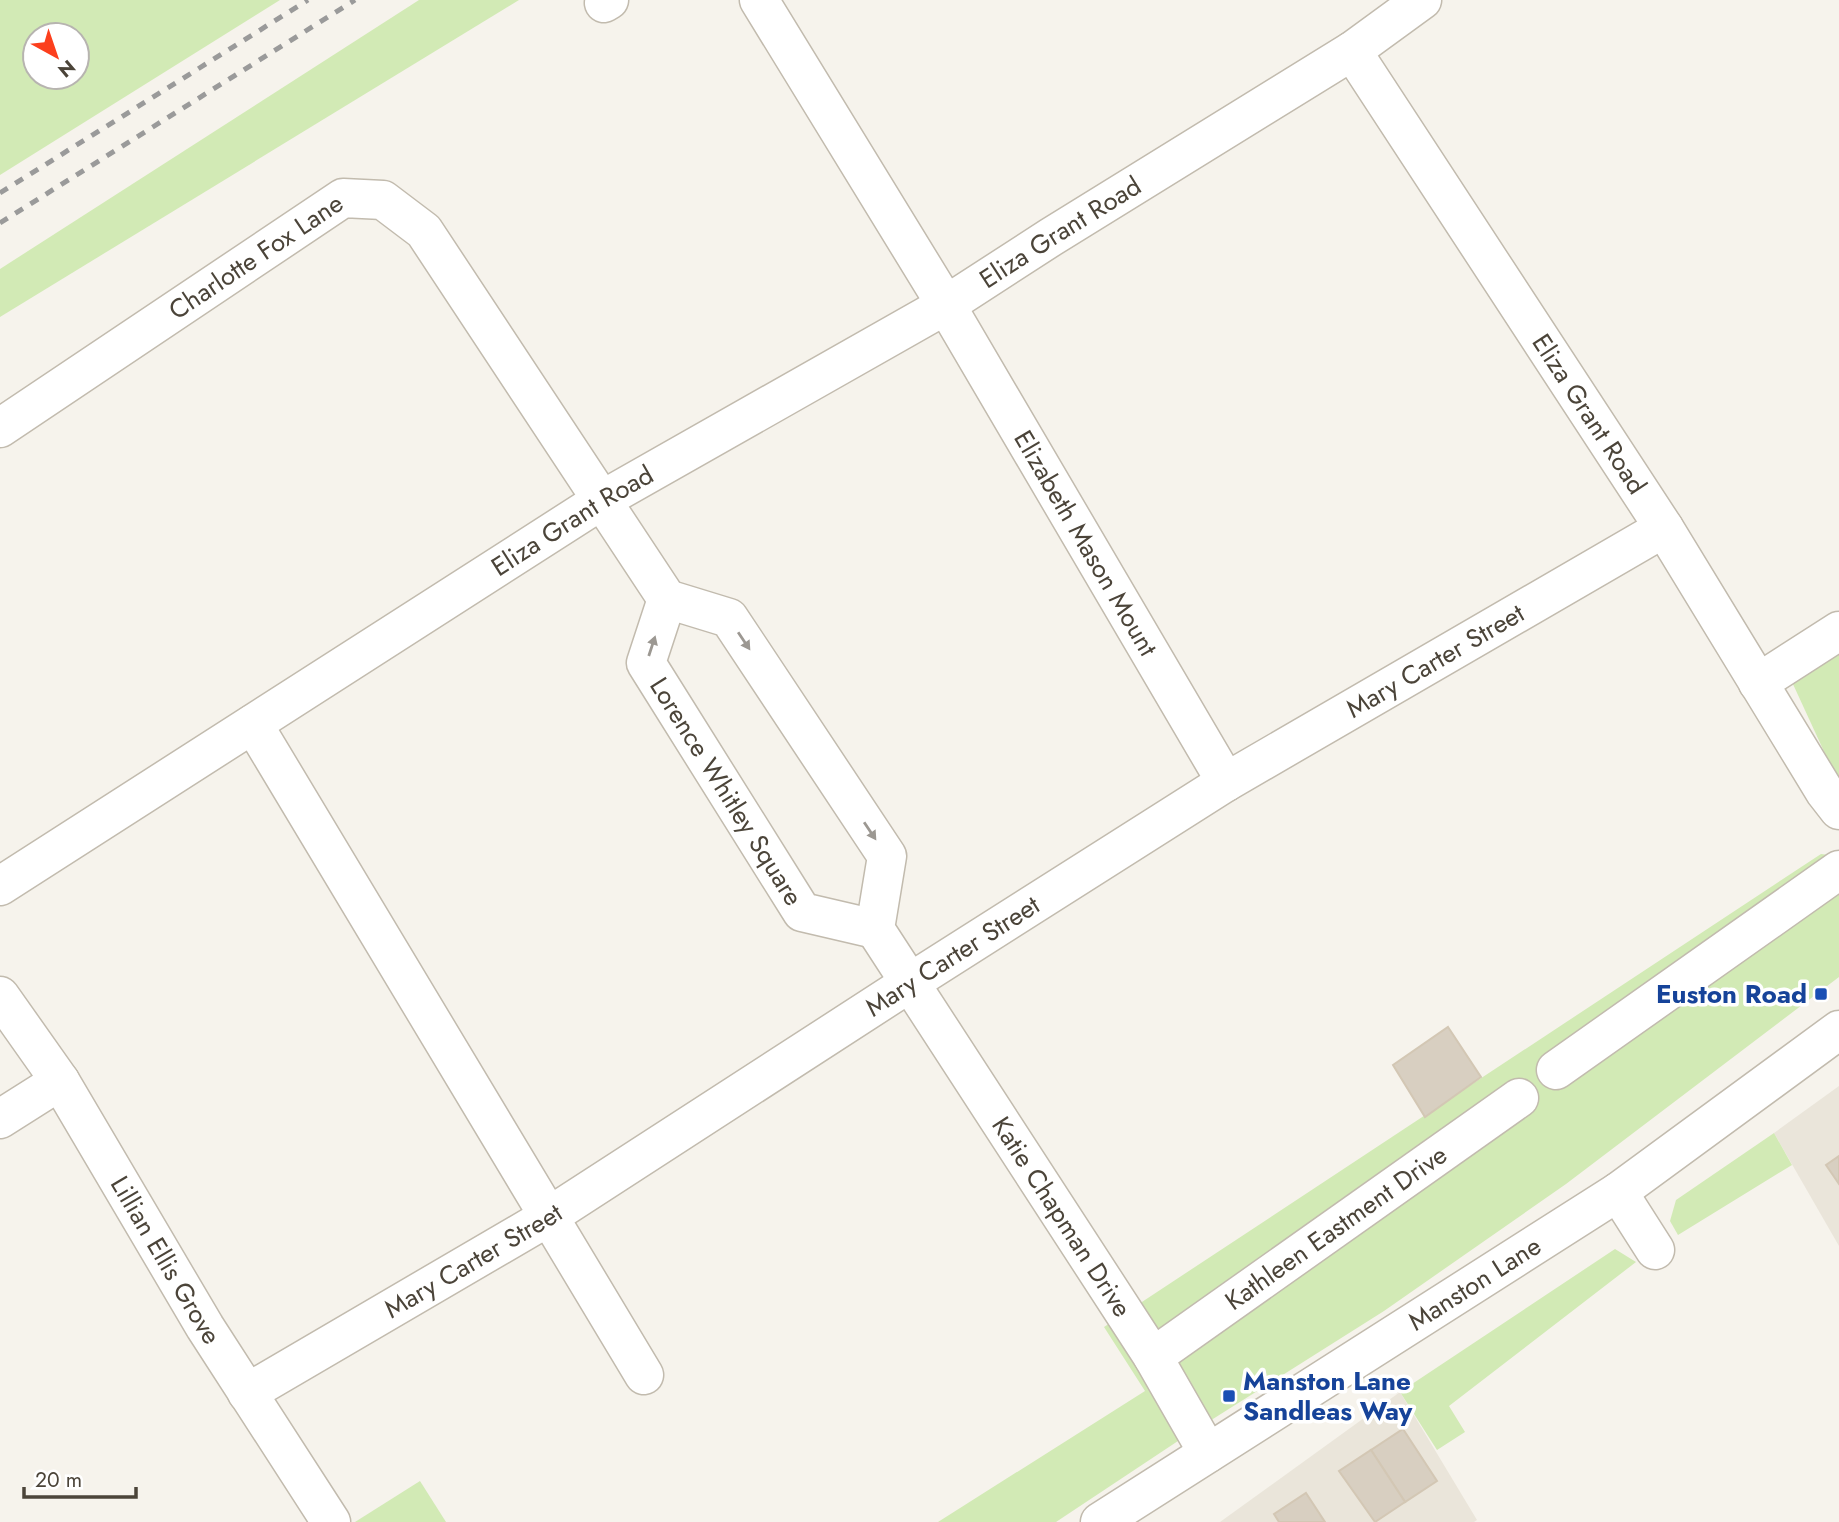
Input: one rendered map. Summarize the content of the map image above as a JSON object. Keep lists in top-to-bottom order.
{
  "streets": {
    "street": [
      "Eliza Grant Road",
      "Charlotte Fox Lane",
      "Elizabeth Mason Mount",
      "Mary Carter Street",
      "Lorence Whitley Square",
      "Katie Chapman Drive",
      "Kathleen Eastment Drive",
      "Lillian Ellis Grove",
      "Manston Lane"
    ]
  },
  "crossings": [
    ["Eliza Grant Road", "Charlotte Fox Lane"],
    ["Eliza Grant Road", "Elizabeth Mason Mount"],
    ["Eliza Grant Road", "Mary Carter Street"],
    ["Elizabeth Mason Mount", "Mary Carter Street"],
    ["Mary Carter Street", "Katie Chapman Drive"],
    ["Mary Carter Street", "Lillian Ellis Grove"],
    ["Katie Chapman Drive", "Kathleen Eastment Drive"],
    ["Katie Chapman Drive", "Manston Lane"]
  ],
  "places": {
    "transit": ["Euston Road", "Manston Lane Sandleas Way"]
  },
  "scale_bar": "20 m",
  "north": "bottom right"
}
